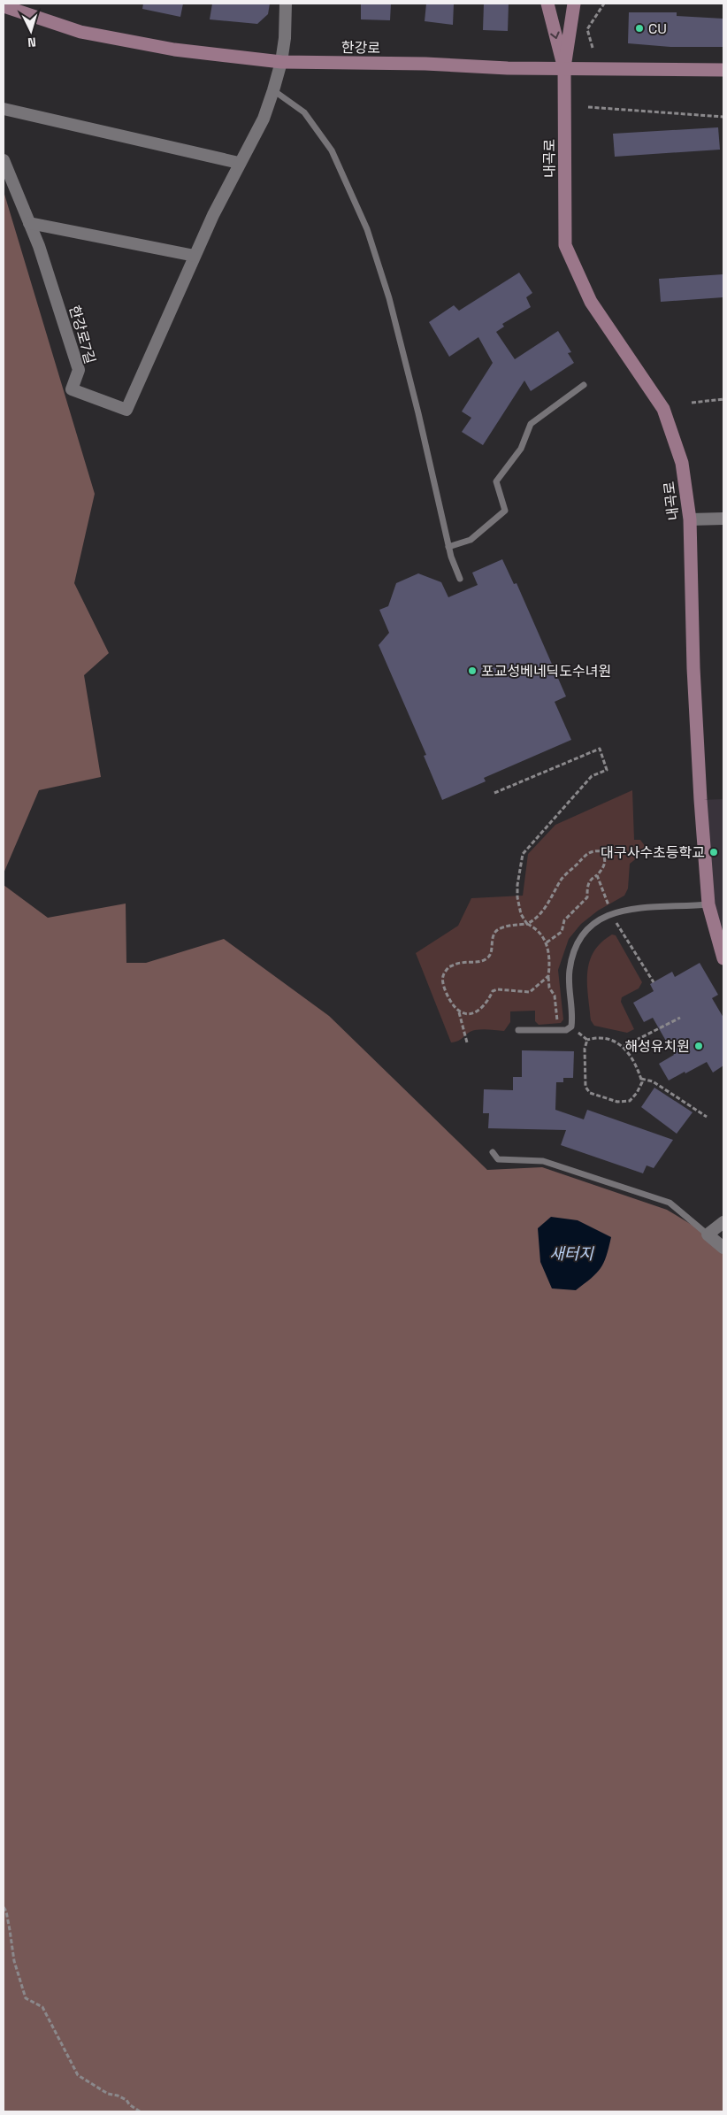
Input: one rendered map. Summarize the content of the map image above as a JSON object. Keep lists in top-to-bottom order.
{
  "streets": {
    "main road": ["한강로", "내곡로"],
    "street": ["한강로7길"]
  },
  "crossings": [
    ["한강로", "내곡로"],
    ["한강로", "한강로7길"]
  ],
  "water": ["새터지"],
  "places": [
    "CU",
    "포교성베네딕도수녀원",
    "대구사수초등학교",
    "해성유치원"
  ],
  "north": "bottom"
}
